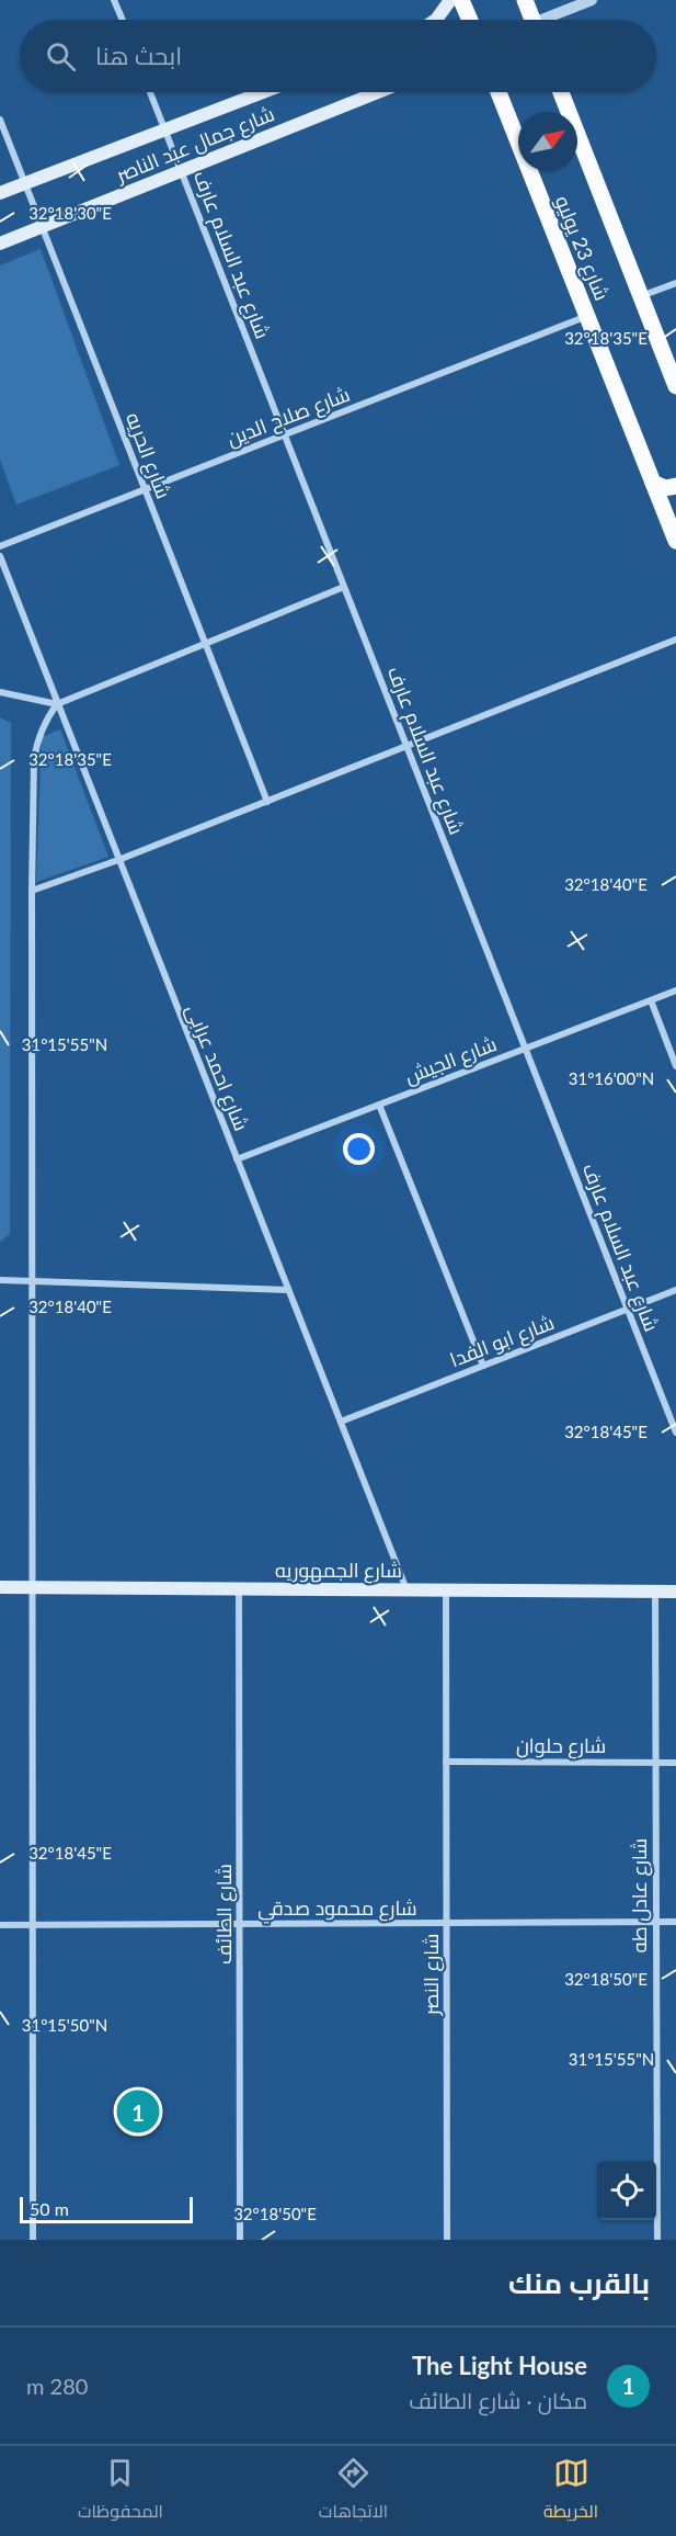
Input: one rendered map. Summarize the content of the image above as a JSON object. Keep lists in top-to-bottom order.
{
  "streets": {
    "main road": ["شارع جمال عبد الناصر", "شارع 23 يوليو", "شارع الجمهوريه"],
    "street": [
      "شارع عبد السلام عارف",
      "شارع صلاح الدين",
      "شارع الحريه",
      "شارع الجيش",
      "شارع احمد عرابى",
      "شارع ابو الفدا",
      "شارع حلوان",
      "شارع عادل طه",
      "شارع محمود صدقي",
      "شارع الطائف",
      "شارع النصر"
    ]
  },
  "crossings": [
    ["شارع جمال عبد الناصر", "شارع عبد السلام عارف"],
    ["شارع جمال عبد الناصر", "شارع الحريه"],
    ["شارع 23 يوليو", "شارع صلاح الدين"],
    ["شارع عبد السلام عارف", "شارع صلاح الدين"],
    ["شارع عبد السلام عارف", "شارع الجيش"],
    ["شارع عبد السلام عارف", "شارع ابو الفدا"],
    ["شارع صلاح الدين", "شارع الحريه"],
    ["شارع الجيش", "شارع احمد عرابى"],
    ["شارع احمد عرابى", "شارع ابو الفدا"],
    ["شارع احمد عرابى", "شارع الجمهوريه"],
    ["شارع الجمهوريه", "شارع عادل طه"],
    ["شارع الجمهوريه", "شارع الطائف"],
    ["شارع الجمهوريه", "شارع النصر"],
    ["شارع حلوان", "شارع عادل طه"],
    ["شارع حلوان", "شارع النصر"],
    ["شارع عادل طه", "شارع محمود صدقي"],
    ["شارع محمود صدقي", "شارع الطائف"],
    ["شارع محمود صدقي", "شارع النصر"]
  ],
  "scale_bar": "50 m",
  "north": "top right",
  "page": {
    "search": "ابحث هنا",
    "pins": "1",
    "scale": "50 m",
    "heading": "بالقرب منك",
    "list": [
      {
        "mark": "1",
        "name": "The Light House",
        "note": "مكان · شارع الطائف",
        "value": "280 m"
      }
    ],
    "nav": ["الخريطة", "الاتجاهات", "المحفوظات"]
  },
  "coordinates": [
    "32°18'30\"E",
    "32°18'35\"E",
    "32°18'40\"E",
    "31°15'55\"N",
    "31°16'00\"N",
    "32°18'45\"E",
    "32°18'50\"E",
    "31°15'50\"N"
  ]
}
